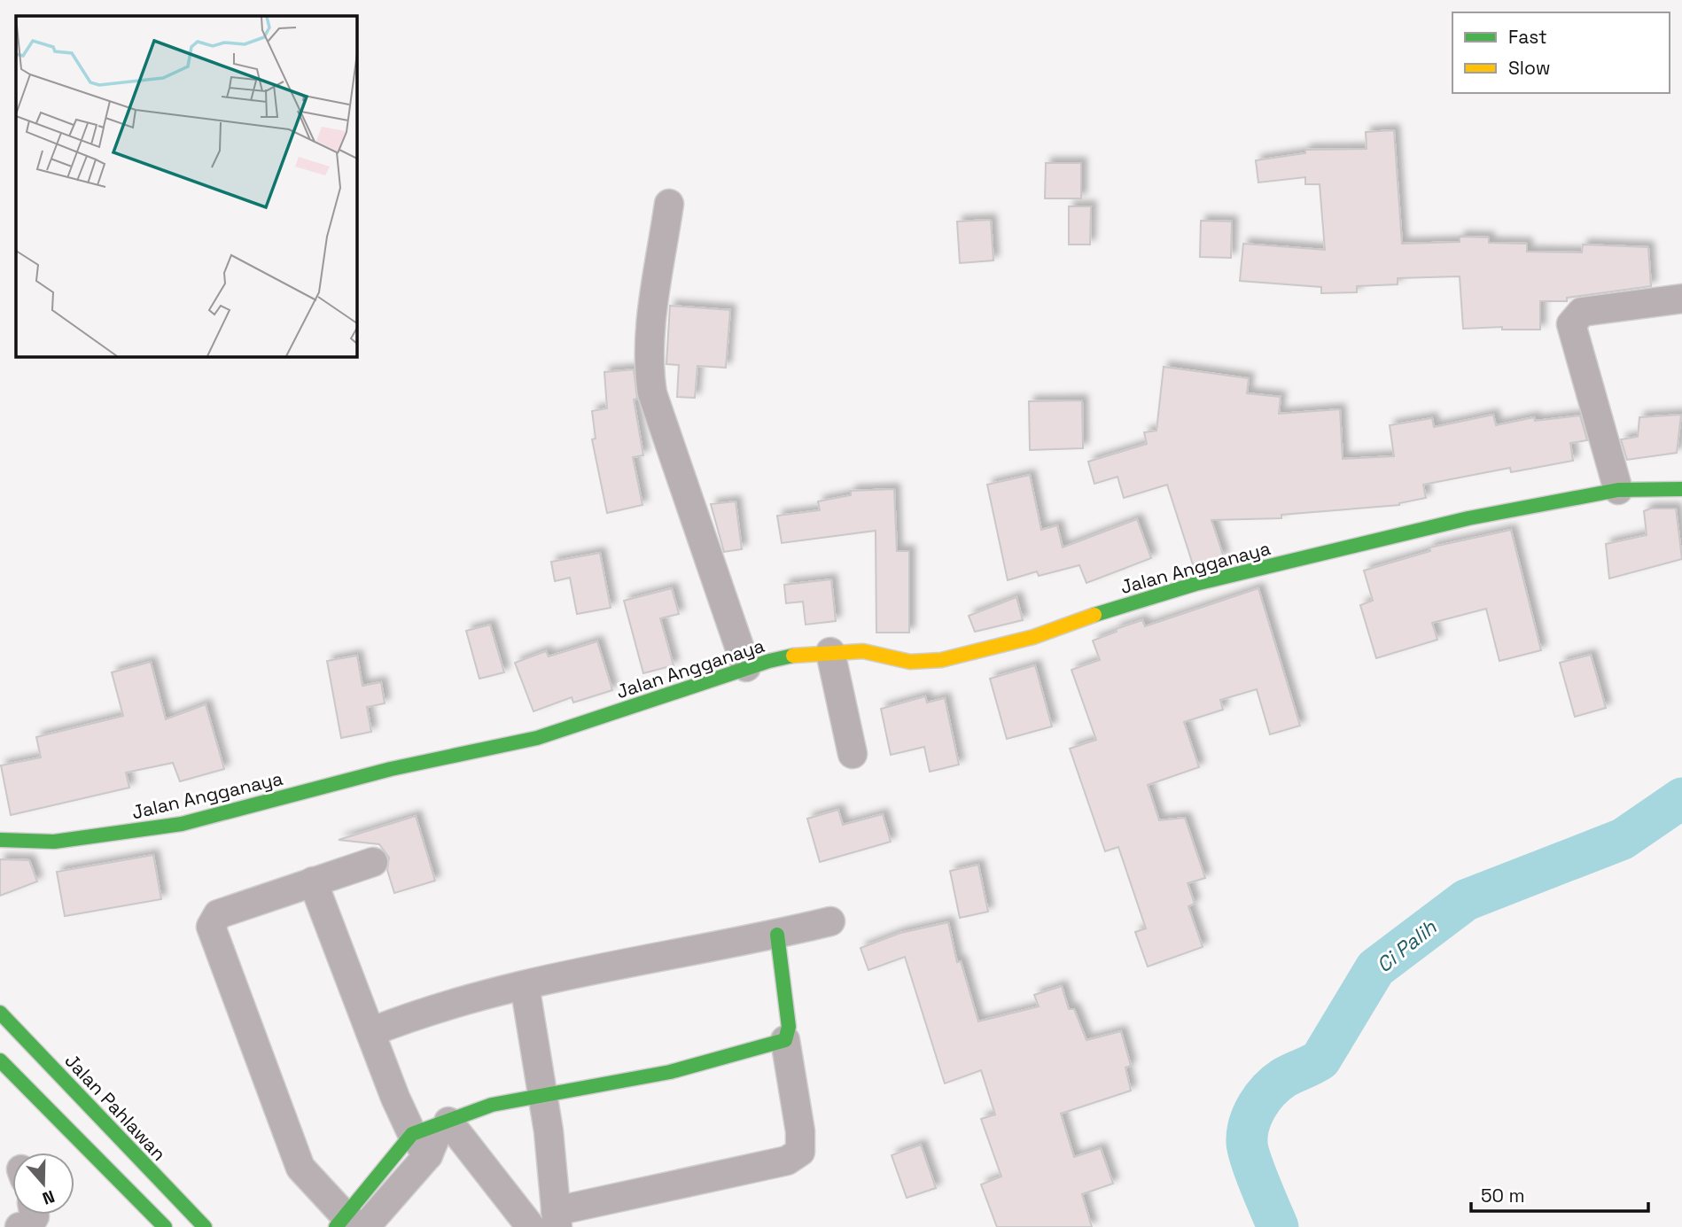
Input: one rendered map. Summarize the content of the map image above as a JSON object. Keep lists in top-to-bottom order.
{
  "streets": {
    "street": ["Jalan Angganaya", "Jalan Pahlawan"]
  },
  "water": ["Ci Palih"],
  "legend": ["Fast", "Slow"],
  "scale_bar": "50 m",
  "north": "bottom"
}
